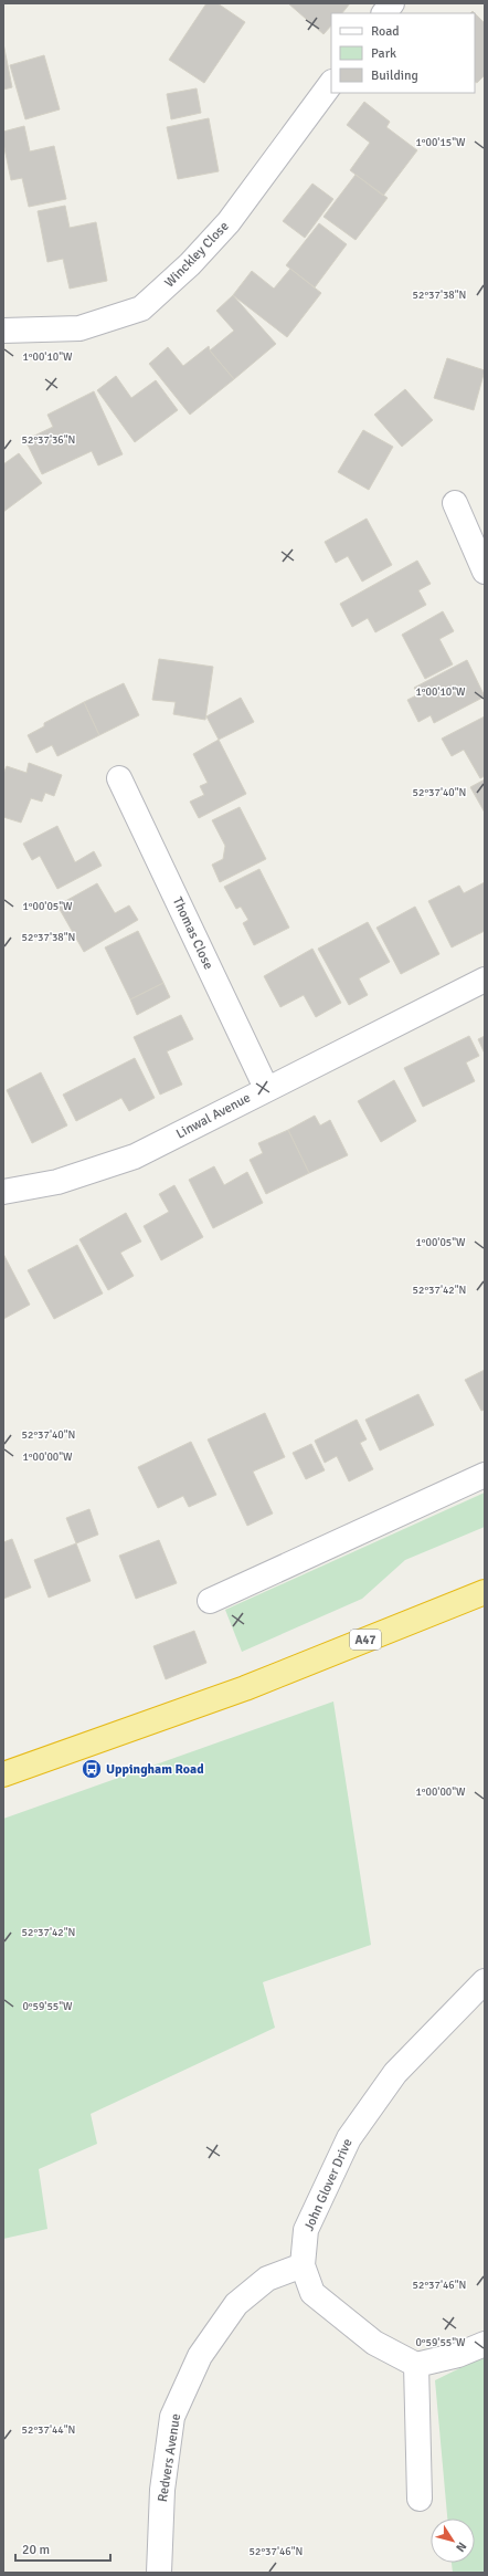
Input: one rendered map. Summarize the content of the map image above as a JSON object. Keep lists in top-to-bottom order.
{
  "streets": {
    "highway": ["A47"],
    "street": [
      "Winckley Close",
      "Thomas Close",
      "Linwal Avenue",
      "John Glover Drive",
      "Redvers Avenue"
    ]
  },
  "crossings": [
    ["Thomas Close", "Linwal Avenue"],
    ["John Glover Drive", "Redvers Avenue"]
  ],
  "places": {
    "bus stop": ["Uppingham Road"]
  },
  "legend": ["Road", "Park", "Building"],
  "scale_bar": "20 m",
  "north": "bottom right",
  "coordinates": [
    "1°00'15\"W",
    "52°37'38\"N",
    "1°00'10\"W",
    "52°37'36\"N",
    "52°37'40\"N",
    "1°00'05\"W",
    "52°37'42\"N",
    "1°00'00\"W",
    "0°59'55\"W",
    "52°37'46\"N",
    "52°37'44\"N"
  ]
}
